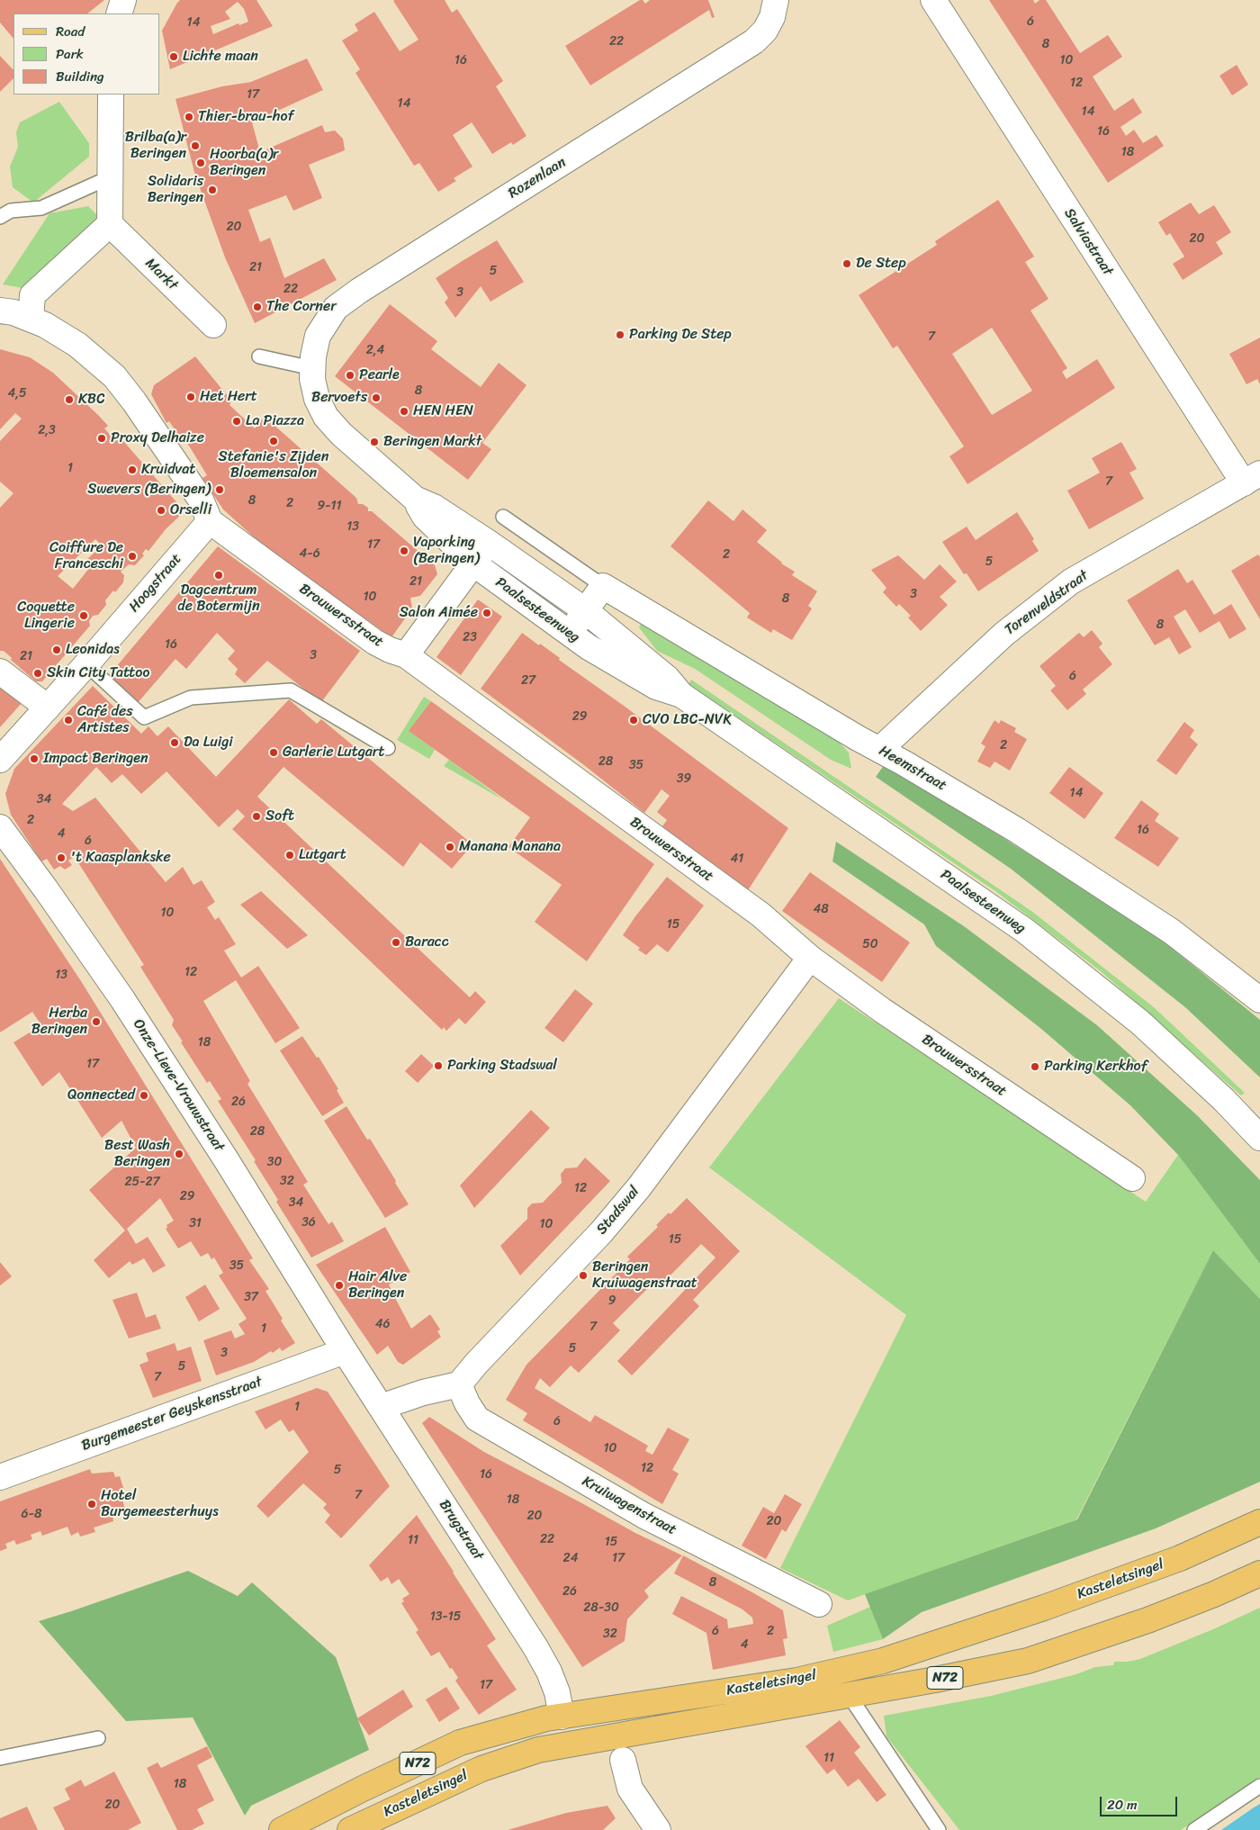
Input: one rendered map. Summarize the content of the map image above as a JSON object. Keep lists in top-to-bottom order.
{
  "streets": {
    "main road": ["Kasteletsingel", "N72"],
    "street": [
      "Rozenlaan",
      "Salviastraat",
      "Markt",
      "Hoogstraat",
      "Torenveldstraat",
      "Paalsesteenweg",
      "Brouwersstraat",
      "Heemstraat",
      "Onze-Lieve-Vrouwstraat",
      "Stadswal",
      "Burgemeester Geyskensstraat",
      "Kruiwagenstraat",
      "Brugstraat"
    ]
  },
  "crossings": [
    ["Rozenlaan", "Paalsesteenweg"],
    ["Salviastraat", "Torenveldstraat"],
    ["Hoogstraat", "Brouwersstraat"],
    ["Torenveldstraat", "Heemstraat"],
    ["Brouwersstraat", "Stadswal"],
    ["Onze-Lieve-Vrouwstraat", "Burgemeester Geyskensstraat"],
    ["Onze-Lieve-Vrouwstraat", "Brugstraat"],
    ["Stadswal", "Kruiwagenstraat"],
    ["Burgemeester Geyskensstraat", "Brugstraat"],
    ["Brugstraat", "Kasteletsingel"]
  ],
  "places": [
    "Lichte maan",
    "Thier-brau-hof",
    "Brilba(a)r Beringen",
    "Hoorba(a)r Beringen",
    "Solidaris Beringen",
    "De Step",
    "The Corner",
    "Parking De Step",
    "Pearle",
    "Het Hert",
    "Bervoets",
    "KBC",
    "HEN HEN",
    "La Piazza",
    "Proxy Delhaize",
    "Stefanie's Zijden Bloemensalon",
    "Beringen Markt",
    "Kruidvat",
    "Swevers (Beringen)",
    "Orselli",
    "Vaporking (Beringen)",
    "Coiffure De Franceschi",
    "Dagcentrum de Botermijn",
    "Salon Aimée",
    "Coquette Lingerie",
    "Leonidas",
    "Skin City Tattoo",
    "Café des Artistes",
    "CVO LBC-NVK",
    "Da Luigi",
    "Garlerie Lutgart",
    "Impact Beringen",
    "Soft",
    "Manana Manana",
    "Lutgart",
    "'t Kaasplankske",
    "Baracc",
    "Herba Beringen",
    "Parking Stadswal",
    "Parking Kerkhof",
    "Qonnected",
    "Best Wash Beringen",
    "Beringen Kruiwagenstraat",
    "Hair Alve Beringen",
    "Hotel Burgemeesterhuys"
  ],
  "house_numbers": [
    "6",
    "14",
    "22",
    "8",
    "16",
    "10",
    "12",
    "17",
    "14",
    "14",
    "16",
    "18",
    "20",
    "20",
    "21",
    "5",
    "22",
    "3",
    "7",
    "2,4",
    "8",
    "4,5",
    "2,3",
    "1",
    "7",
    "8",
    "2",
    "9-11",
    "13",
    "17",
    "4-6",
    "2",
    "5",
    "21",
    "3",
    "10",
    "8",
    "8",
    "23",
    "16",
    "3",
    "21",
    "6",
    "27",
    "29",
    "2",
    "28",
    "35",
    "39",
    "14",
    "34",
    "2",
    "16",
    "4",
    "6",
    "41",
    "48",
    "10",
    "15",
    "50",
    "12",
    "13",
    "18",
    "17",
    "26",
    "28",
    "30",
    "32",
    "25-27",
    "12",
    "29",
    "34",
    "36",
    "31",
    "10",
    "15",
    "35",
    "37",
    "9",
    "46",
    "7",
    "1",
    "5",
    "3",
    "5",
    "7",
    "1",
    "6",
    "10",
    "12",
    "5",
    "16",
    "7",
    "18",
    "6-8",
    "20",
    "20",
    "22",
    "11",
    "15",
    "24",
    "17",
    "8",
    "26",
    "28-30",
    "13-15",
    "6",
    "2",
    "32",
    "4",
    "17",
    "11",
    "18",
    "20"
  ],
  "legend": ["Road", "Park", "Building"],
  "scale_bar": "20 m"
}
